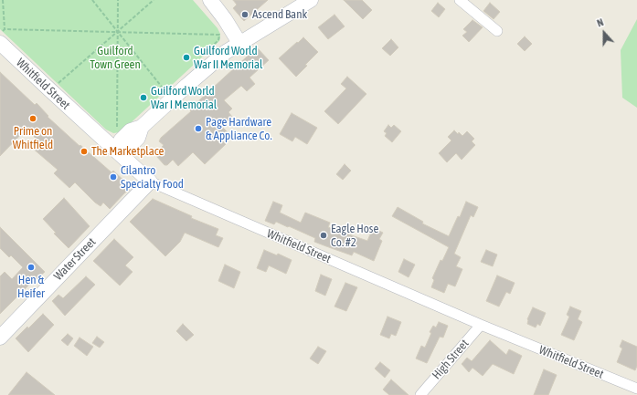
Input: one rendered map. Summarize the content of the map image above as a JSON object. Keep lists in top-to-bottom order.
{
  "streets": {
    "main road": ["Whitfield Street", "Water Street"],
    "street": ["High Street"]
  },
  "crossings": [
    ["Whitfield Street", "Water Street"],
    ["Whitfield Street", "High Street"]
  ],
  "parks": ["Guilford Town Green"],
  "places": [
    "Ascend Bank",
    "Guilford World War II Memorial",
    "Guilford World War I Memorial",
    "Prime on Whitfield",
    "Page Hardware & Appliance Co.",
    "The Marketplace",
    "Cilantro Specialty Food",
    "Eagle Hose Co. #2",
    "Hen & Heifer"
  ],
  "north": "top"
}
